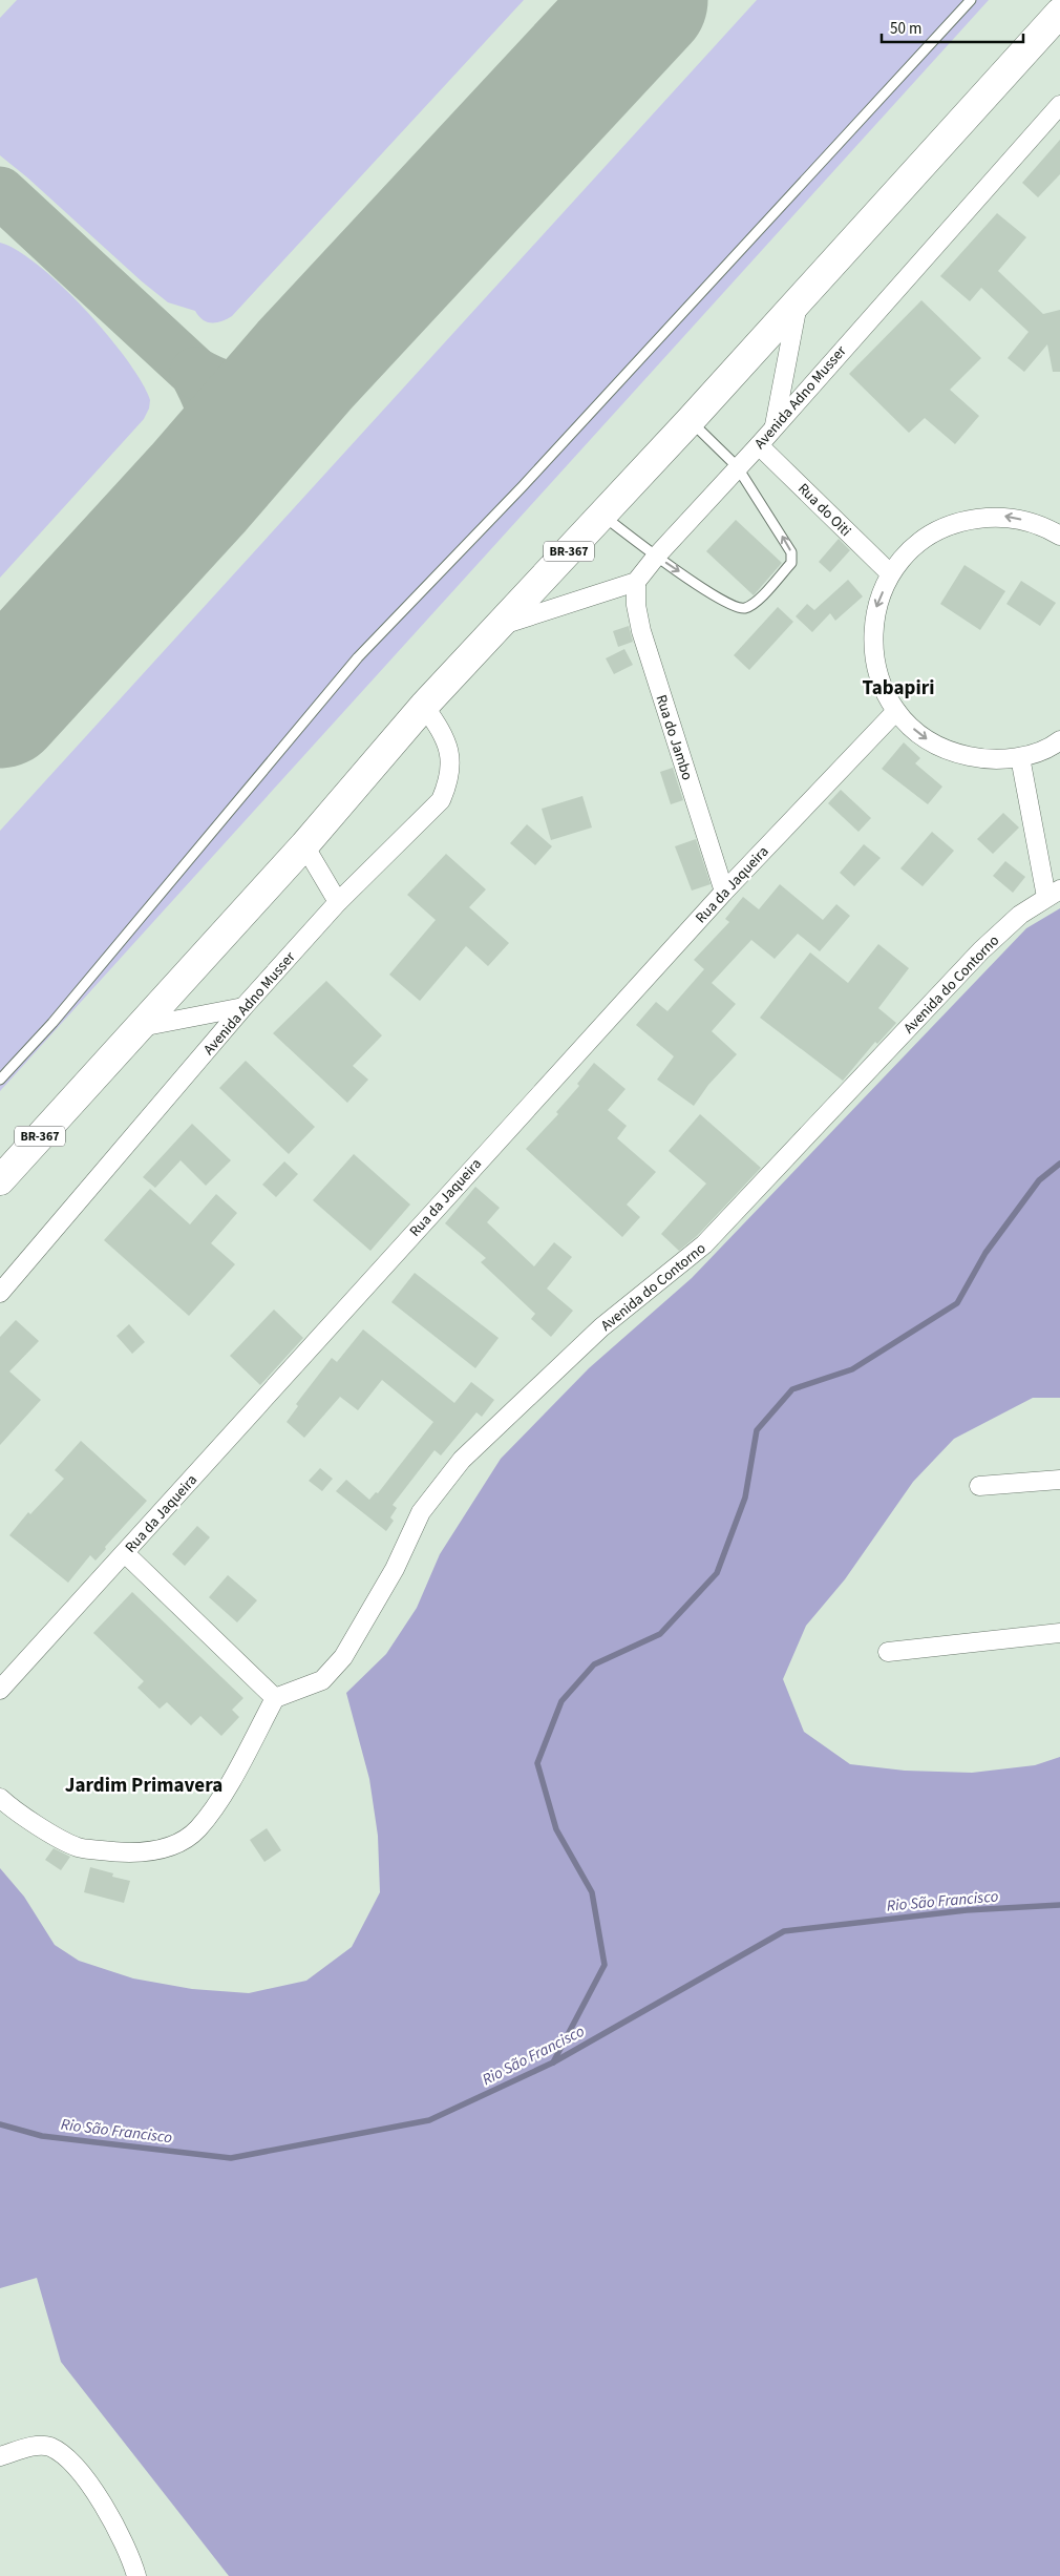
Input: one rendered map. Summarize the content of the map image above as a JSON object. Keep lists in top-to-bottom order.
{
  "streets": {
    "main road": ["BR-367"],
    "street": [
      "Avenida Adno Musser",
      "Rua do Oiti",
      "Rua do Jambo",
      "Rua da Jaqueira",
      "Avenida do Contorno"
    ]
  },
  "crossings": [
    ["Avenida Adno Musser", "Rua do Oiti"],
    ["Avenida Adno Musser", "BR-367"],
    ["Avenida Adno Musser", "Rua do Jambo"],
    ["Rua do Jambo", "Rua da Jaqueira"]
  ],
  "districts": ["Tabapiri", "Jardim Primavera"],
  "water": ["Rio São Francisco"],
  "scale_bar": "50 m"
}
